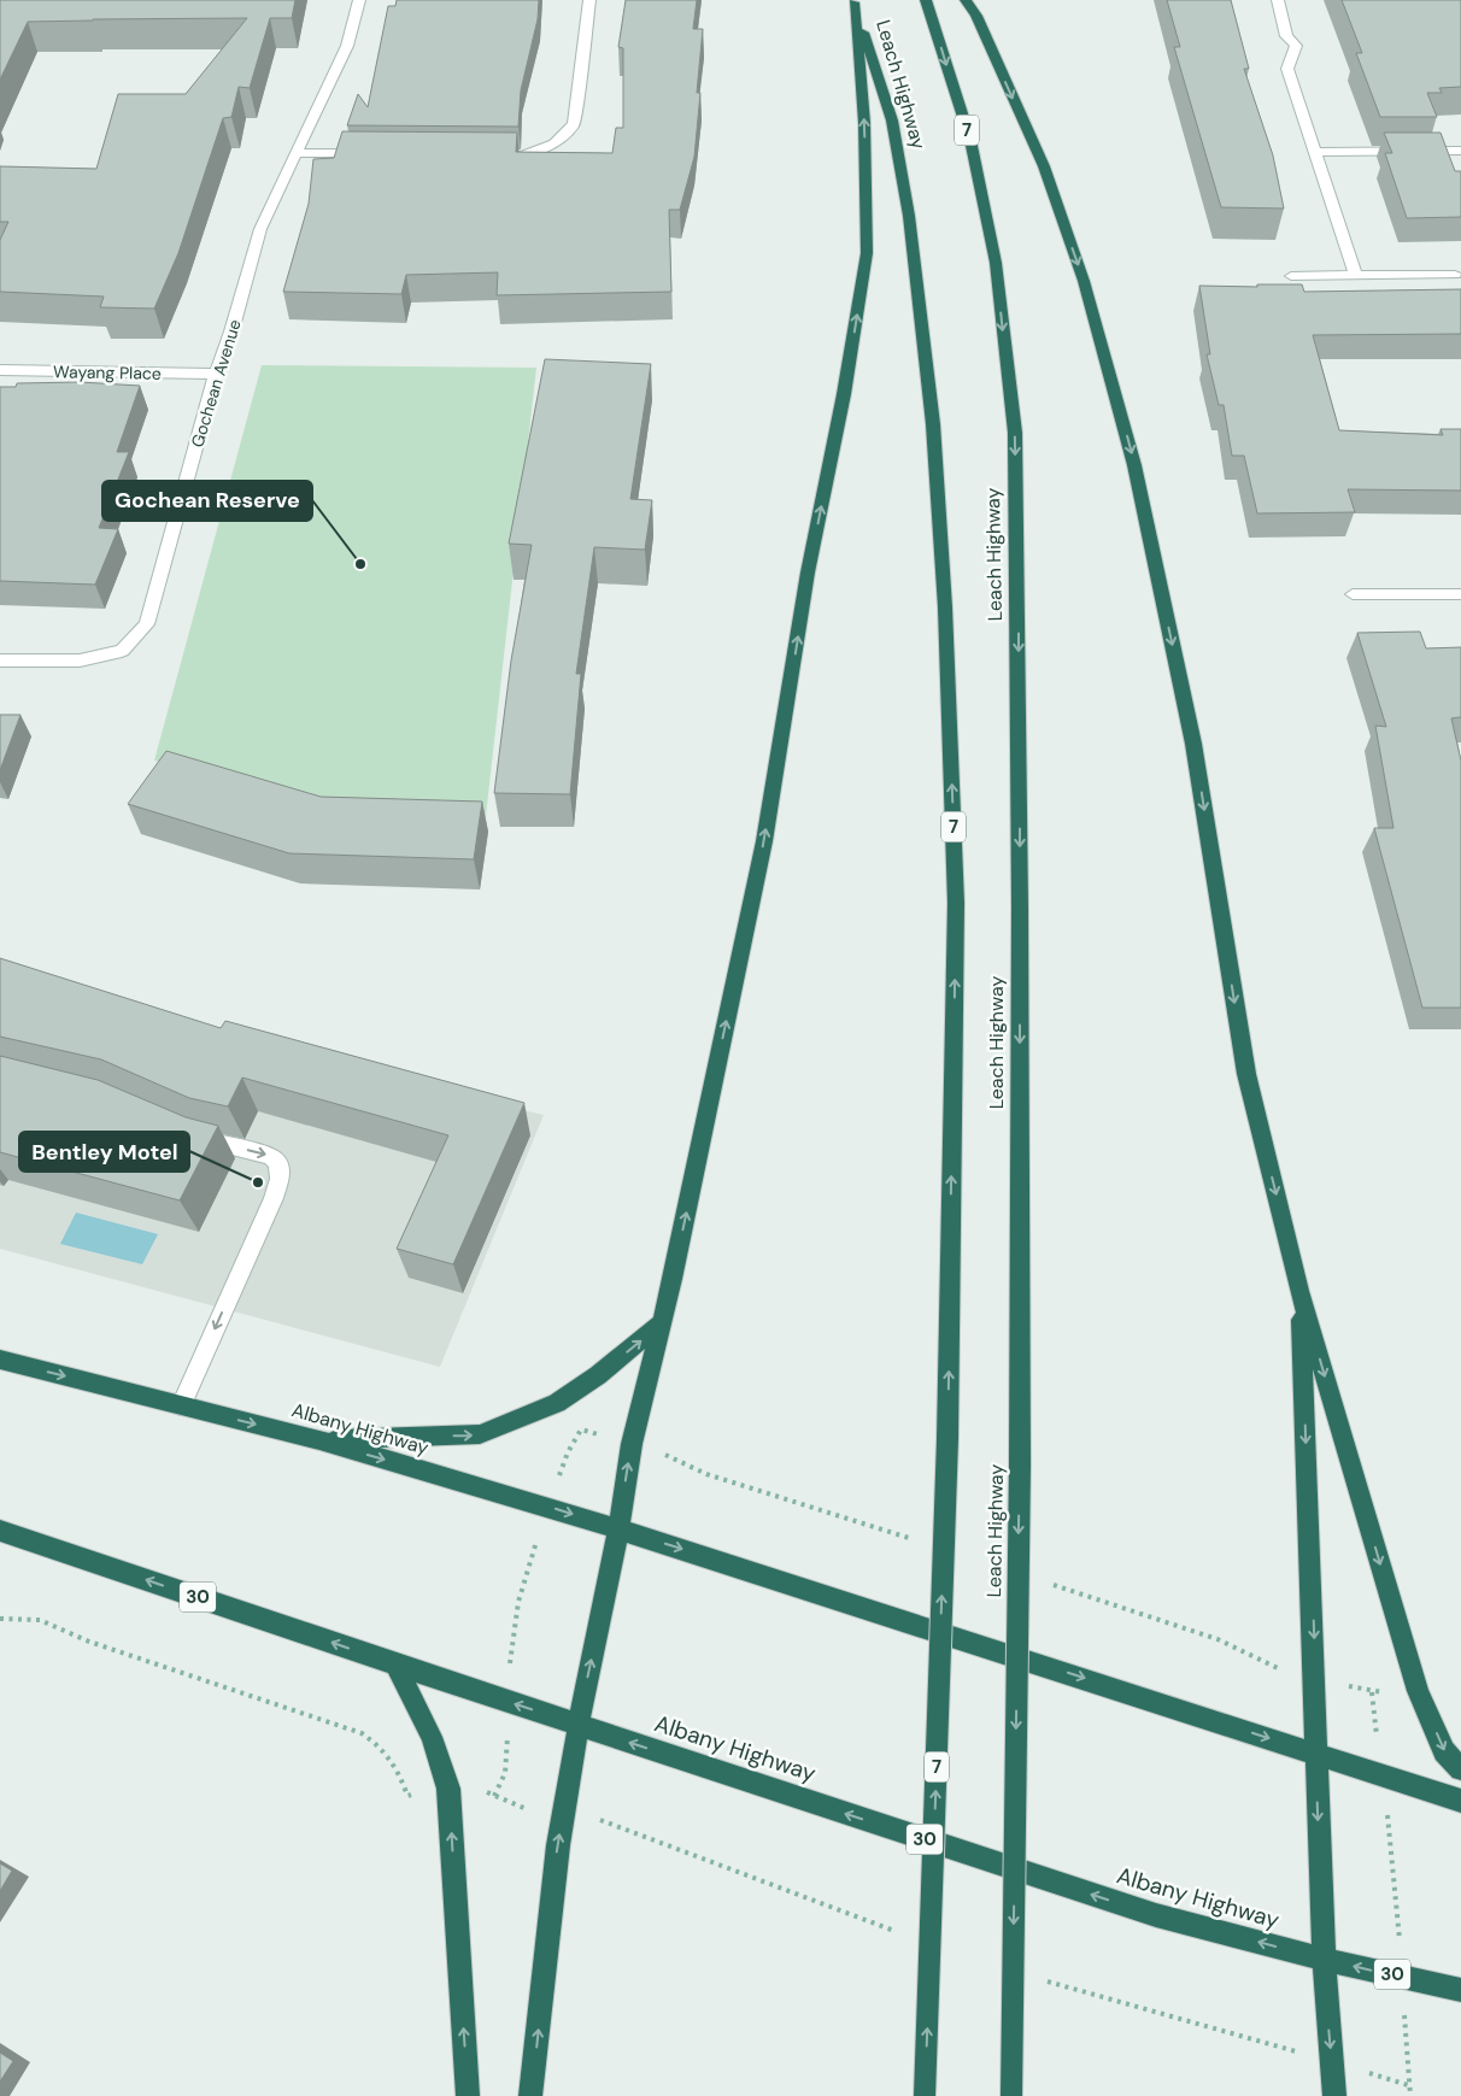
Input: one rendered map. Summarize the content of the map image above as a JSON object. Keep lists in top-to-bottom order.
{
  "streets": {
    "highway": [
      "Leach Highway",
      "7",
      "Albany Highway",
      "30"
    ],
    "street": ["Wayang Place", "Gochean Avenue"]
  },
  "crossings": [
    ["Wayang Place", "Gochean Avenue"]
  ],
  "places": ["Gochean Reserve", "Bentley Motel"]
}
